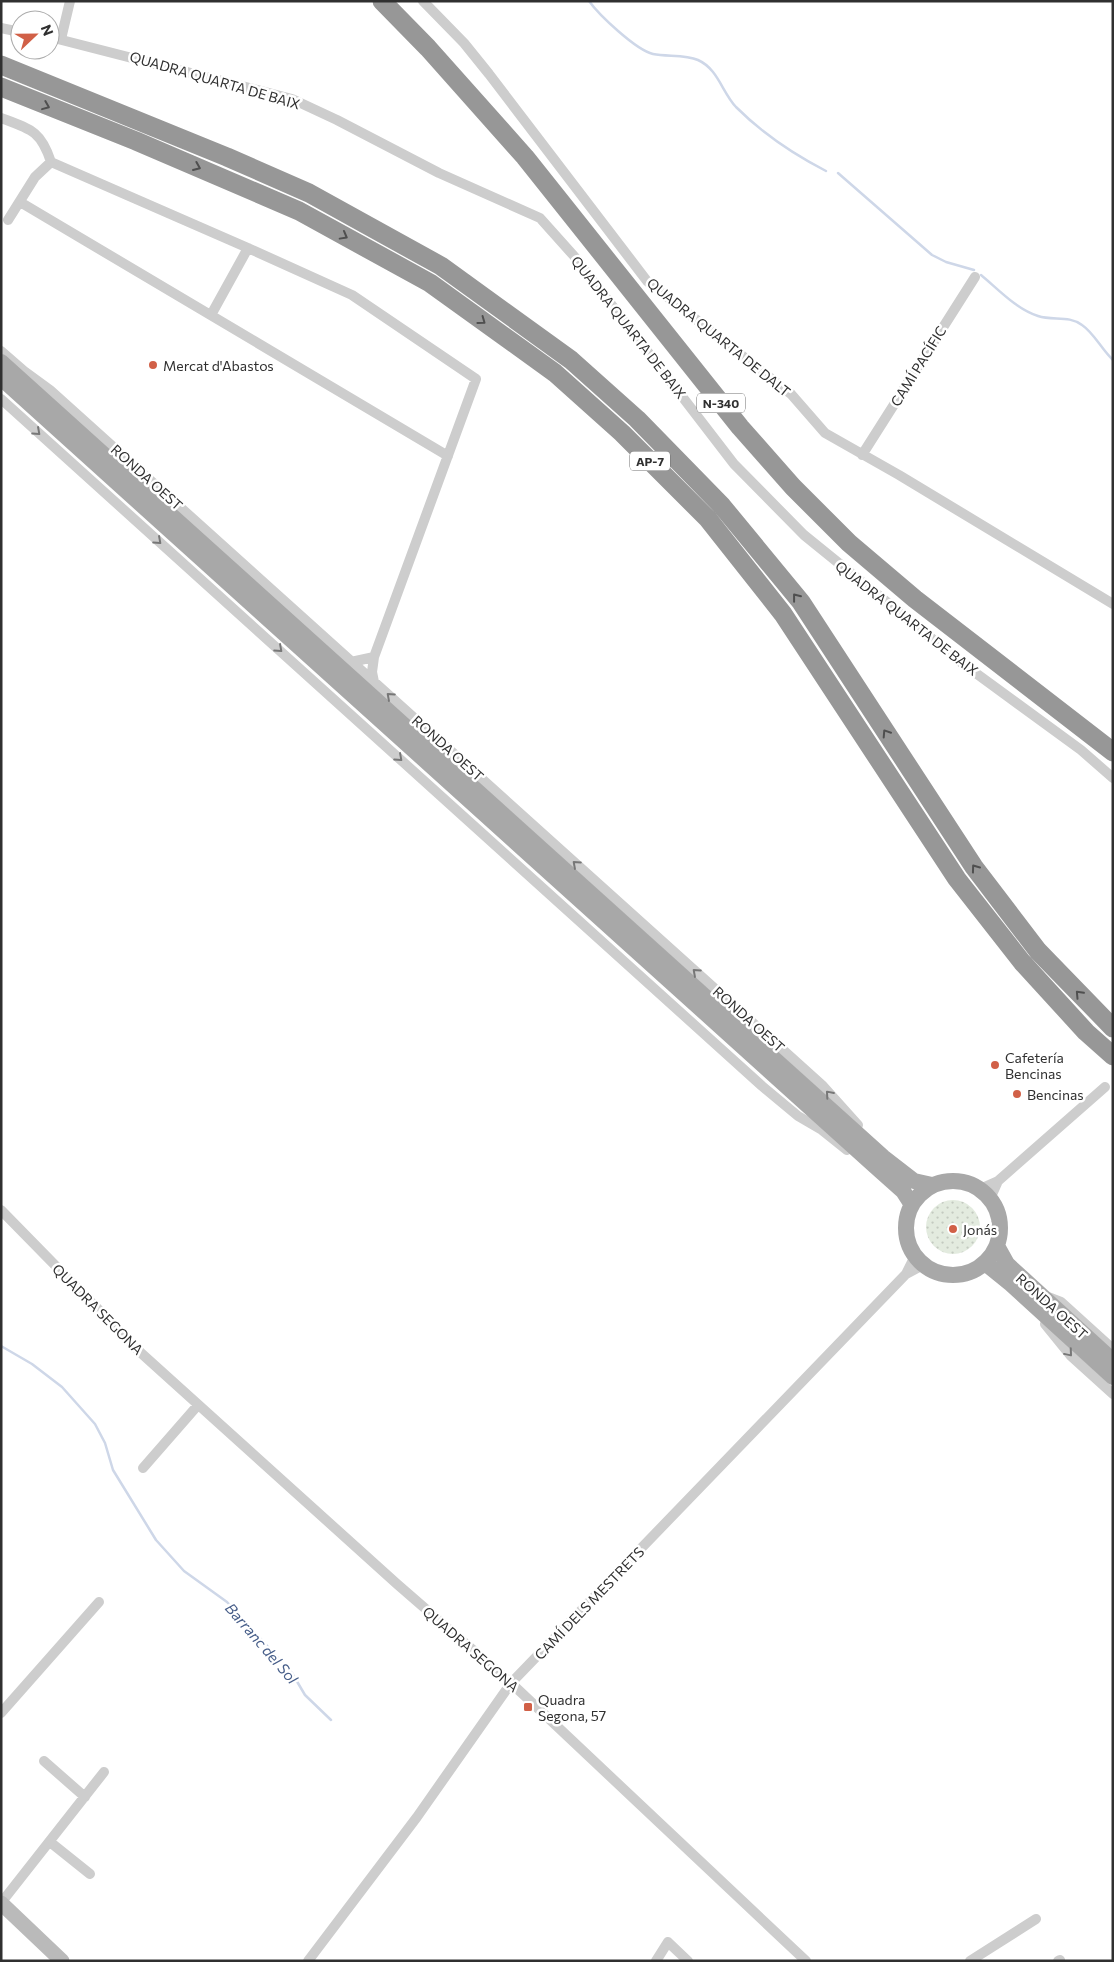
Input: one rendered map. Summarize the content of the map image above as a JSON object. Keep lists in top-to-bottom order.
{
  "streets": {
    "highway": ["N-340", "AP-7"],
    "main road": ["RONDA OEST"],
    "street": [
      "QUADRA QUARTA DE BAIX",
      "QUADRA QUARTA DE DALT",
      "CAMÍ PACÍFIC",
      "QUADRA SEGONA",
      "CAMÍ DELS MESTRETS"
    ]
  },
  "crossings": [
    ["QUADRA QUARTA DE DALT", "CAMÍ PACÍFIC"],
    ["RONDA OEST", "CAMÍ DELS MESTRETS"],
    ["QUADRA SEGONA", "CAMÍ DELS MESTRETS"]
  ],
  "water": ["Barranc del Sol"],
  "places": {
    "other": [
      "Mercat d'Abastos",
      "Cafetería Bencinas",
      "Bencinas",
      "Jonás"
    ],
    "transit": ["Quadra Segona, 57"]
  },
  "north": "right"
}
